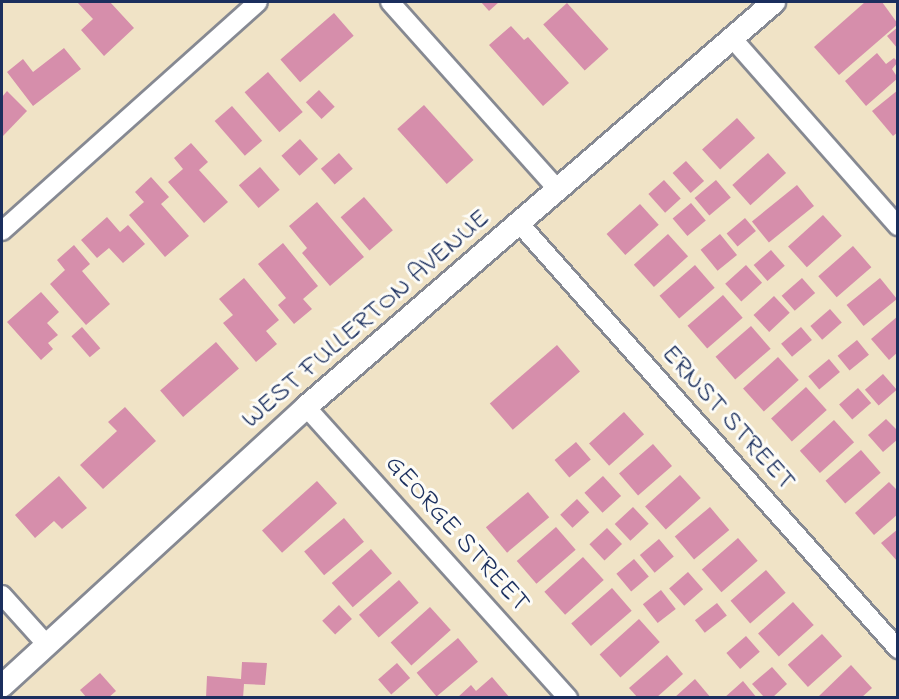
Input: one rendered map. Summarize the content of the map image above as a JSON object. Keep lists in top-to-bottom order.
{
  "streets": {
    "street": ["WEST FULLERTON AVENUE", "ERNST STREET", "GEORGE STREET"]
  },
  "crossings": [
    ["WEST FULLERTON AVENUE", "ERNST STREET"],
    ["WEST FULLERTON AVENUE", "GEORGE STREET"]
  ]
}
